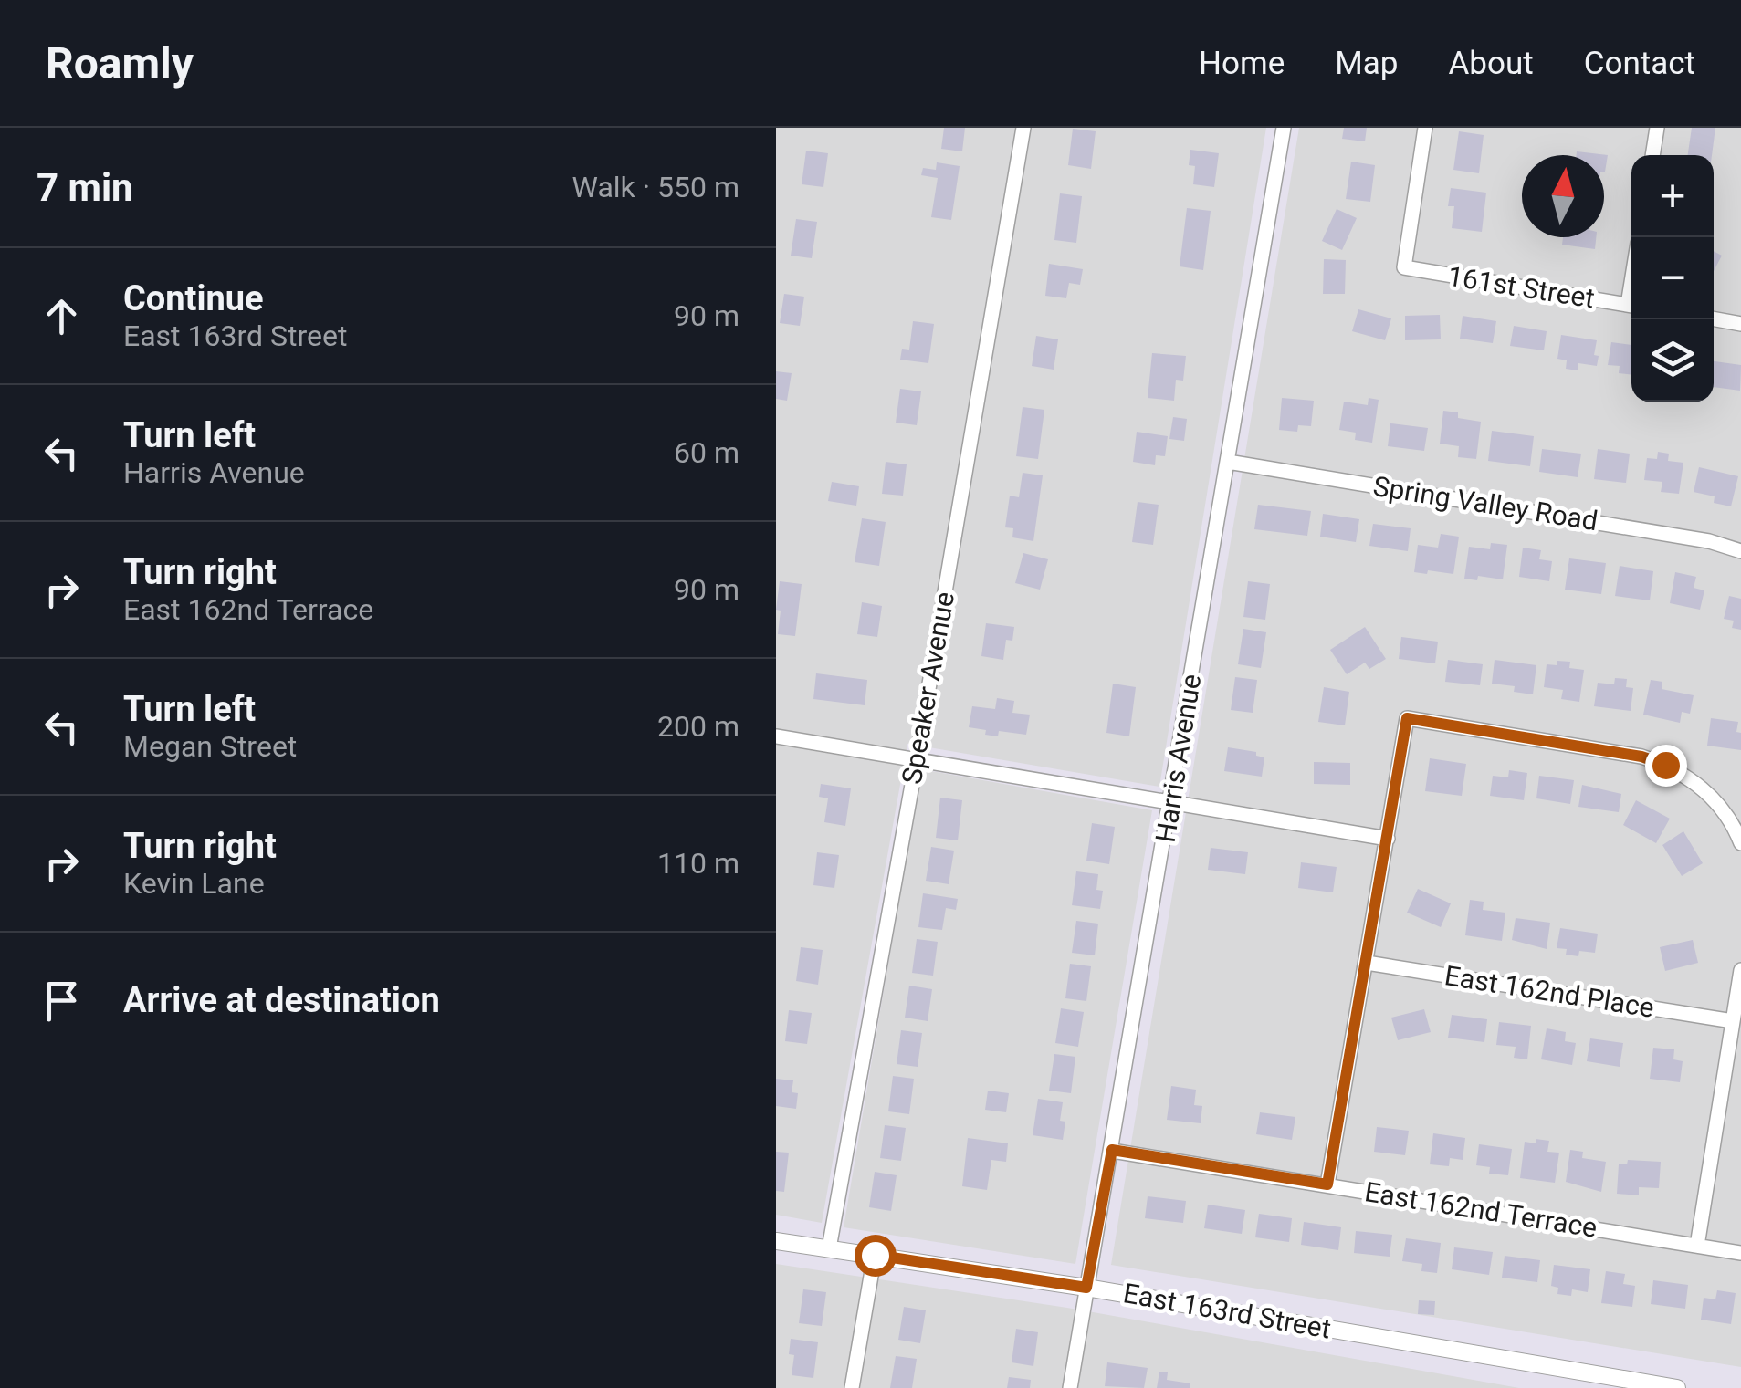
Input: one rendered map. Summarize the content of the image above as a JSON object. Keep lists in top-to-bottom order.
{
  "streets": {
    "street": [
      "161st Street",
      "Spring Valley Road",
      "Speaker Avenue",
      "Harris Avenue",
      "East 162nd Place",
      "East 162nd Terrace",
      "East 163rd Street"
    ]
  },
  "crossings": [
    ["Spring Valley Road", "Harris Avenue"],
    ["Speaker Avenue", "East 163rd Street"],
    ["Harris Avenue", "East 162nd Terrace"],
    ["Harris Avenue", "East 163rd Street"]
  ],
  "north": "top",
  "page": {
    "header": "Roamly",
    "nav": [
      "Home",
      "Map",
      "About",
      "Contact"
    ],
    "heading": ["7 min", "Walk · 550 m"],
    "map_buttons": ["+", "−"],
    "list": [
      ["Continue", "East 163rd Street", "90 m"],
      ["Turn left", "Harris Avenue", "60 m"],
      ["Turn right", "East 162nd Terrace", "90 m"],
      ["Turn left", "Megan Street", "200 m"],
      ["Turn right", "Kevin Lane", "110 m"],
      "Arrive at destination"
    ]
  }
}
